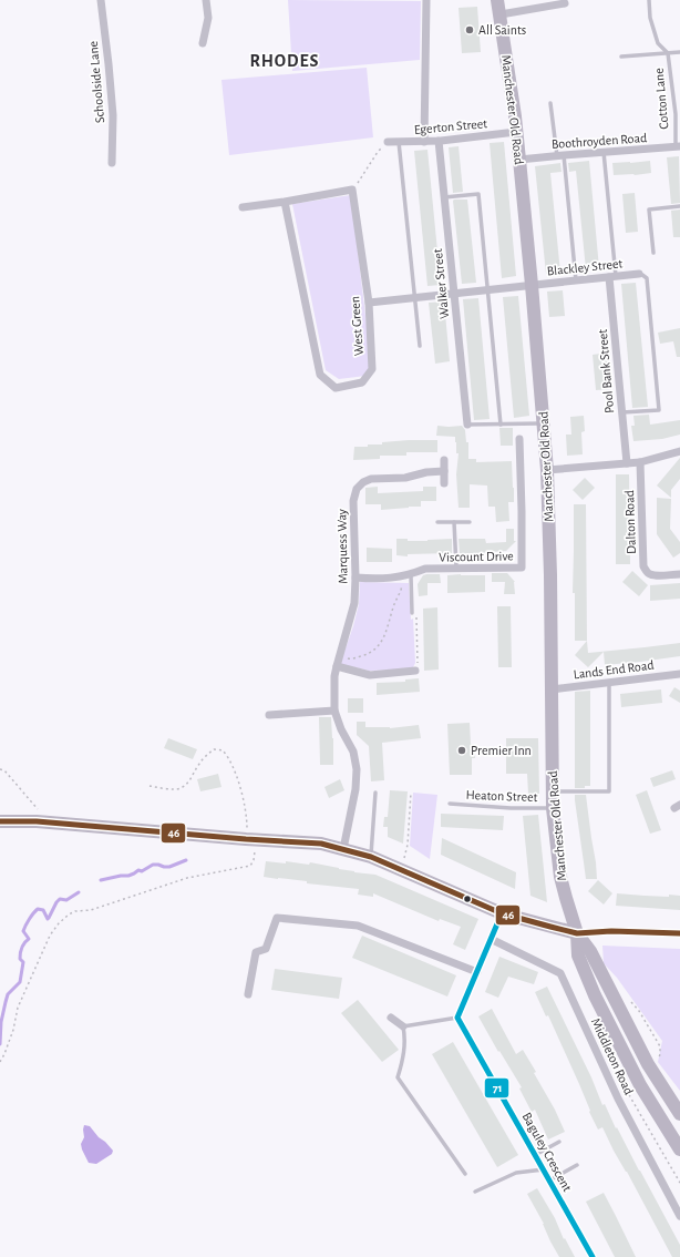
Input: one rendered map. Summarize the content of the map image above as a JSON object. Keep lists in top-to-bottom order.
{
  "streets": {
    "main road": ["Manchester Old Road"],
    "street": [
      "Schoolside Lane",
      "Egerton Street",
      "Boothroyden Road",
      "Blackley Street",
      "Walker Street",
      "West Green",
      "Pool Bank Street",
      "Dalton Road",
      "Marquess Way",
      "Viscount Drive",
      "Lands End Road",
      "Middleton Road",
      "Baguley Crescent"
    ],
    "lane": ["Cotton Lane", "Heaton Street"]
  },
  "crossings": [
    ["Cotton Lane", "Boothroyden Road"],
    ["Manchester Old Road", "Egerton Street"],
    ["Manchester Old Road", "Boothroyden Road"],
    ["Manchester Old Road", "Blackley Street"],
    ["Manchester Old Road", "Lands End Road"],
    ["Manchester Old Road", "Heaton Street"],
    ["Egerton Street", "Walker Street"],
    ["Blackley Street", "Walker Street"],
    ["Blackley Street", "West Green"],
    ["Blackley Street", "Pool Bank Street"],
    ["Marquess Way", "Viscount Drive"]
  ],
  "districts": ["RHODES"],
  "places": ["All Saints", "Premier Inn"],
  "lines": ["transit line 46", "transit line 71"]
}
